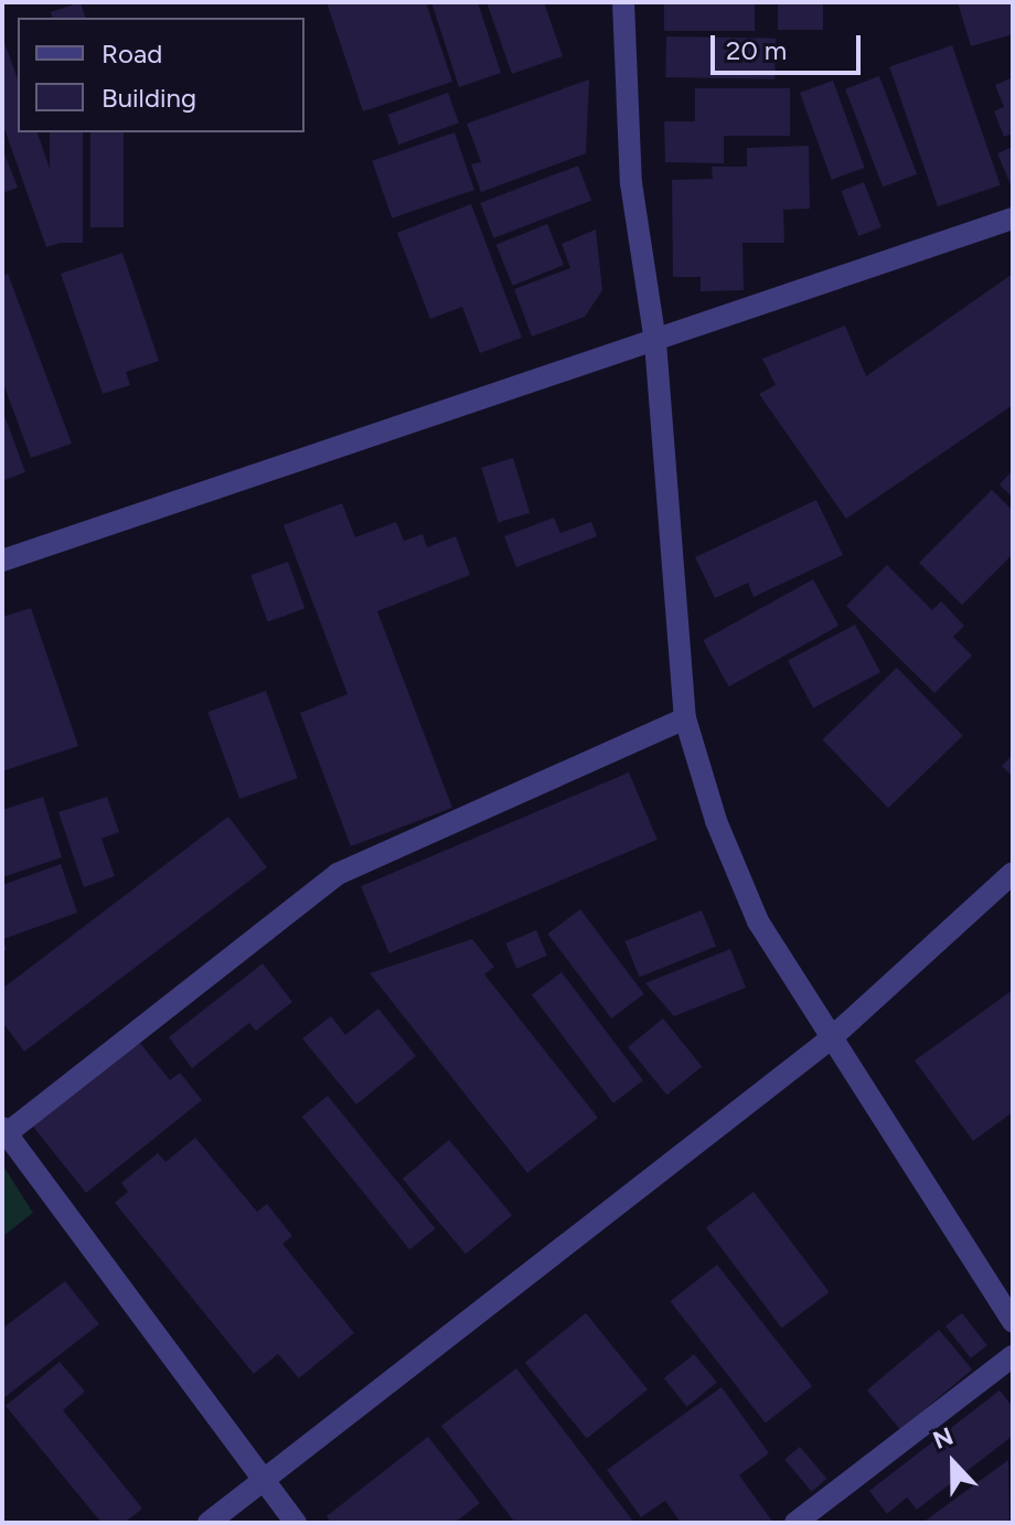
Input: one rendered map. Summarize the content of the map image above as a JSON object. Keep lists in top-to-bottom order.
{
  "legend": ["Road", "Building"],
  "scale_bar": "20 m",
  "north": "top"
}
